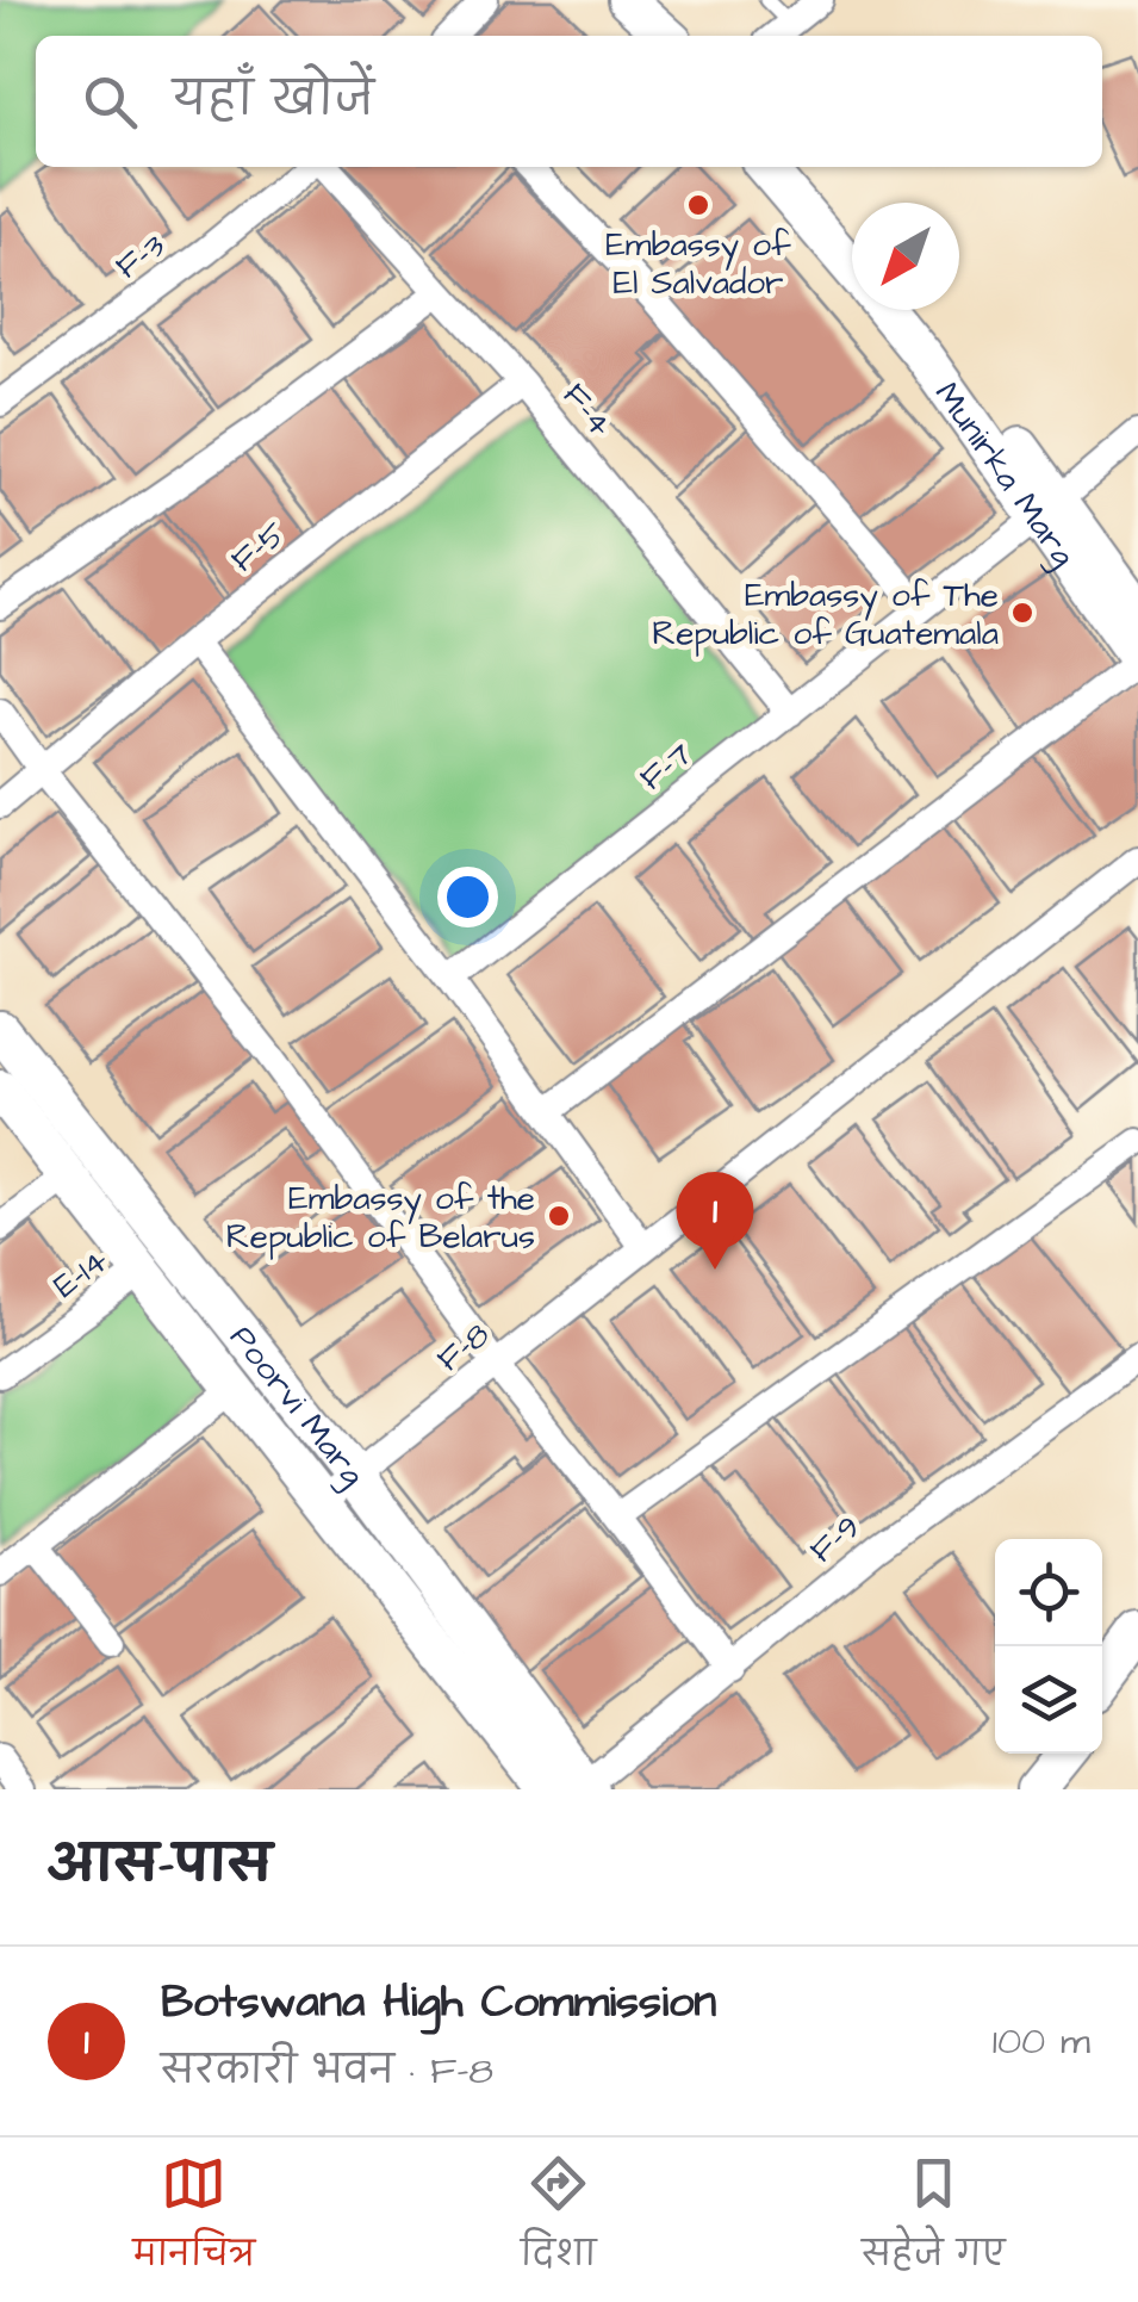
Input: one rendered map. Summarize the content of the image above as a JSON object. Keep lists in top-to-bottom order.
{
  "streets": {
    "street": [
      "F-3",
      "F-4",
      "Munirka Marg",
      "F-5",
      "F-7",
      "E-14",
      "F-8",
      "Poorvi Marg",
      "F-9"
    ]
  },
  "crossings": [
    ["F-4", "F-5"],
    ["F-4", "F-7"],
    ["Munirka Marg", "F-7"],
    ["E-14", "Poorvi Marg"],
    ["F-8", "Poorvi Marg"],
    ["Poorvi Marg", "F-9"]
  ],
  "places": ["Embassy of El Salvador", "Embassy of The Republic of Guatemala", "Embassy of the Republic of Belarus"],
  "north": "bottom left",
  "page": {
    "search": "यहाँ खोजें",
    "pins": "1",
    "heading": "आस-पास",
    "list": [
      {
        "mark": "1",
        "name": "Botswana High Commission",
        "note": "सरकारी भवन · F-8",
        "value": "100 m"
      }
    ],
    "nav": ["मानचित्र", "दिशा", "सहेजे गए"]
  }
}
